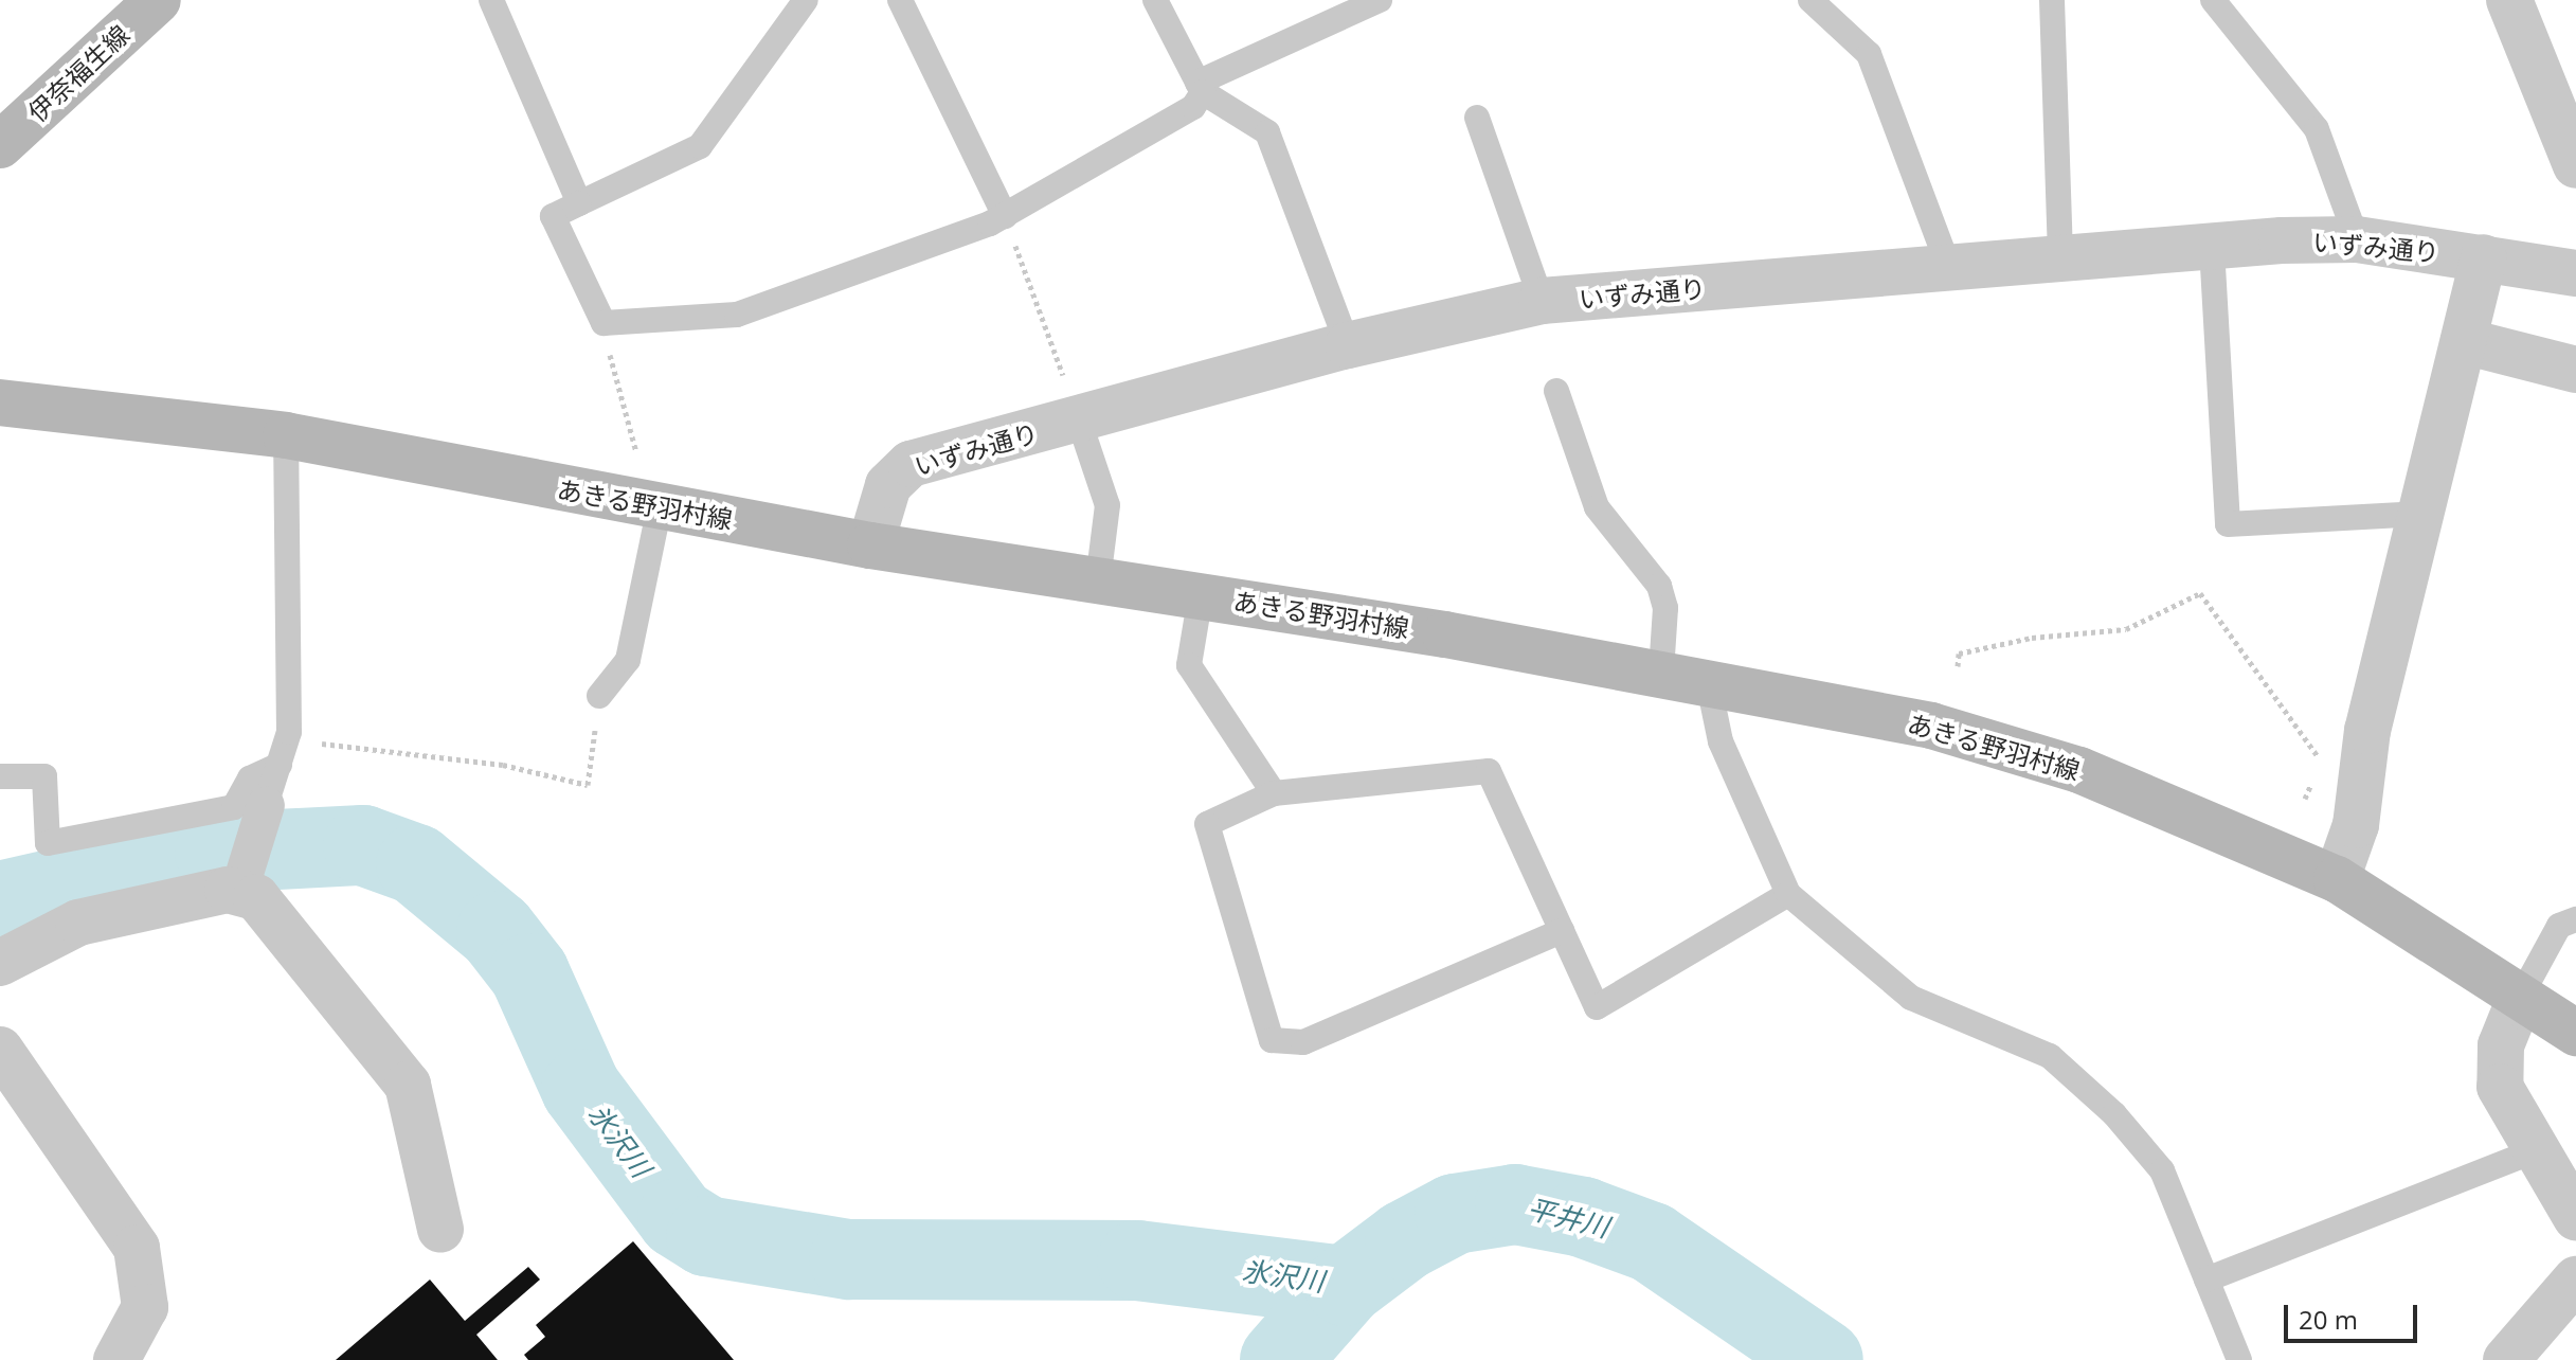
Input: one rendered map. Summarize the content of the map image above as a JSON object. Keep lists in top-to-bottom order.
{
  "streets": {
    "main road": ["伊奈福生線", "あきる野羽村線"],
    "street": ["いずみ通り"]
  },
  "crossings": [
    ["いずみ通り", "あきる野羽村線"]
  ],
  "water": ["氷沢川", "平井川"],
  "scale_bar": "20 m"
}
